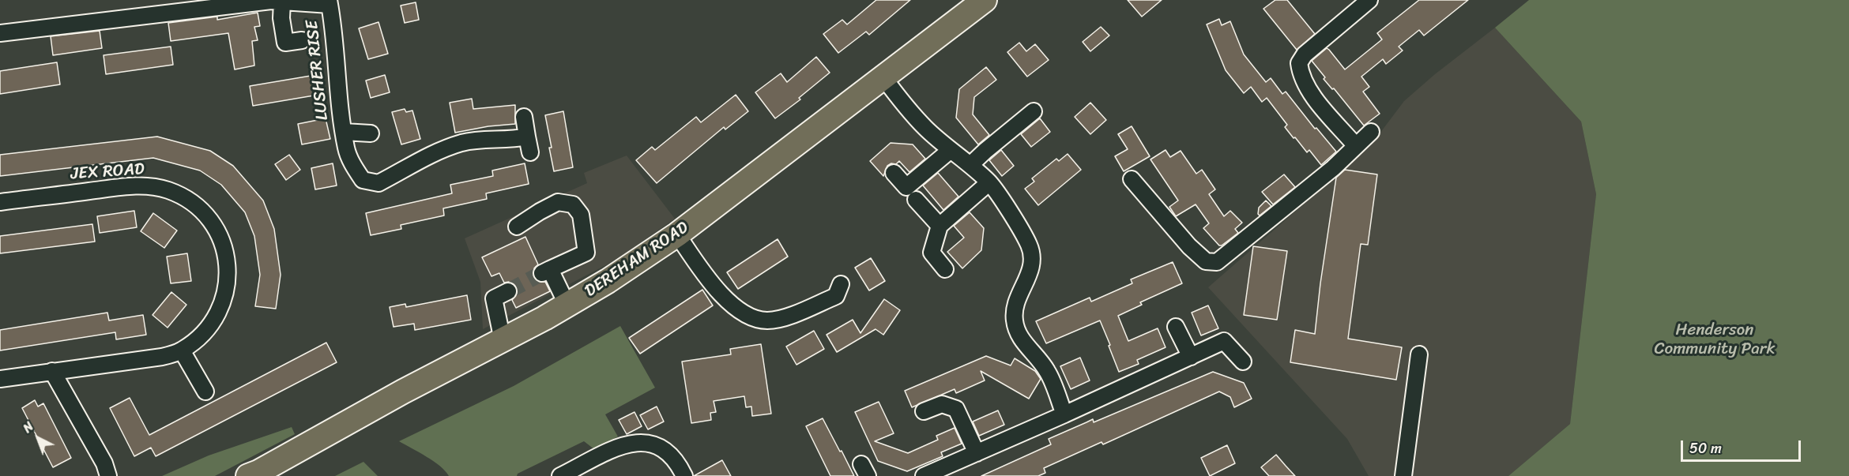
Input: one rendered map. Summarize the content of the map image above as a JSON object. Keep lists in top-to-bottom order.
{
  "streets": {
    "highway": ["DEREHAM ROAD"],
    "street": ["LUSHER RISE", "JEX ROAD"]
  },
  "parks": ["Henderson Community Park"],
  "scale_bar": "50 m",
  "north": "top left"
}
